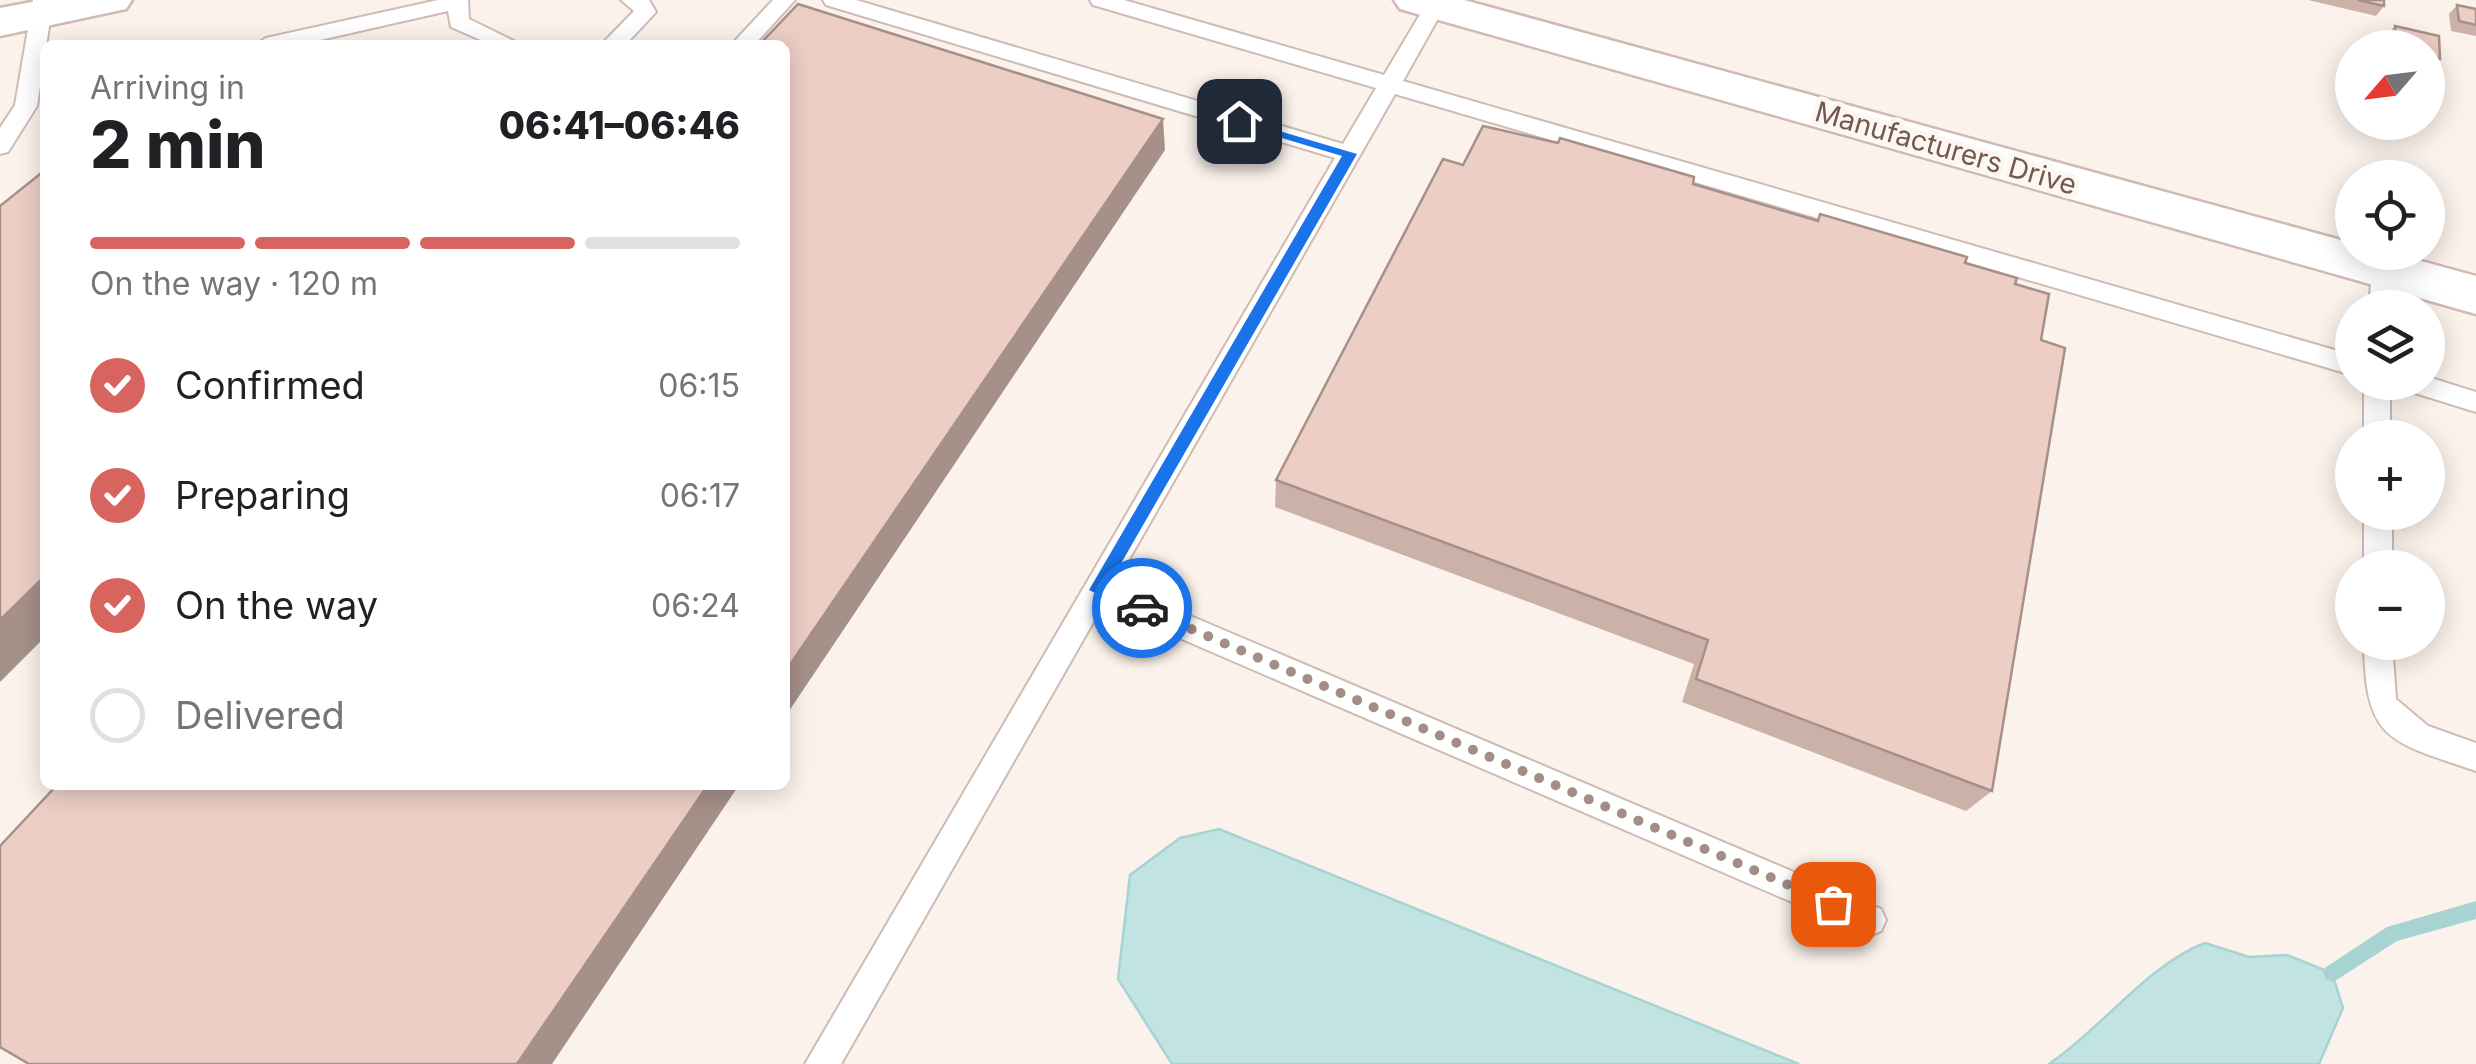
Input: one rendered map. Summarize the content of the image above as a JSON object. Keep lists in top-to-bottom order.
{
  "streets": {
    "street": ["Manufacturers Drive"]
  },
  "north": "bottom left",
  "page": {
    "map_buttons": ["+", "−"],
    "heading": ["2 min", "Arriving in", "06:41–06:46"],
    "bar": "On the way · 120 m",
    "list": [
      ["Confirmed", "06:15"],
      ["Preparing", "06:17"],
      ["On the way", "06:24"],
      "Delivered"
    ]
  }
}
